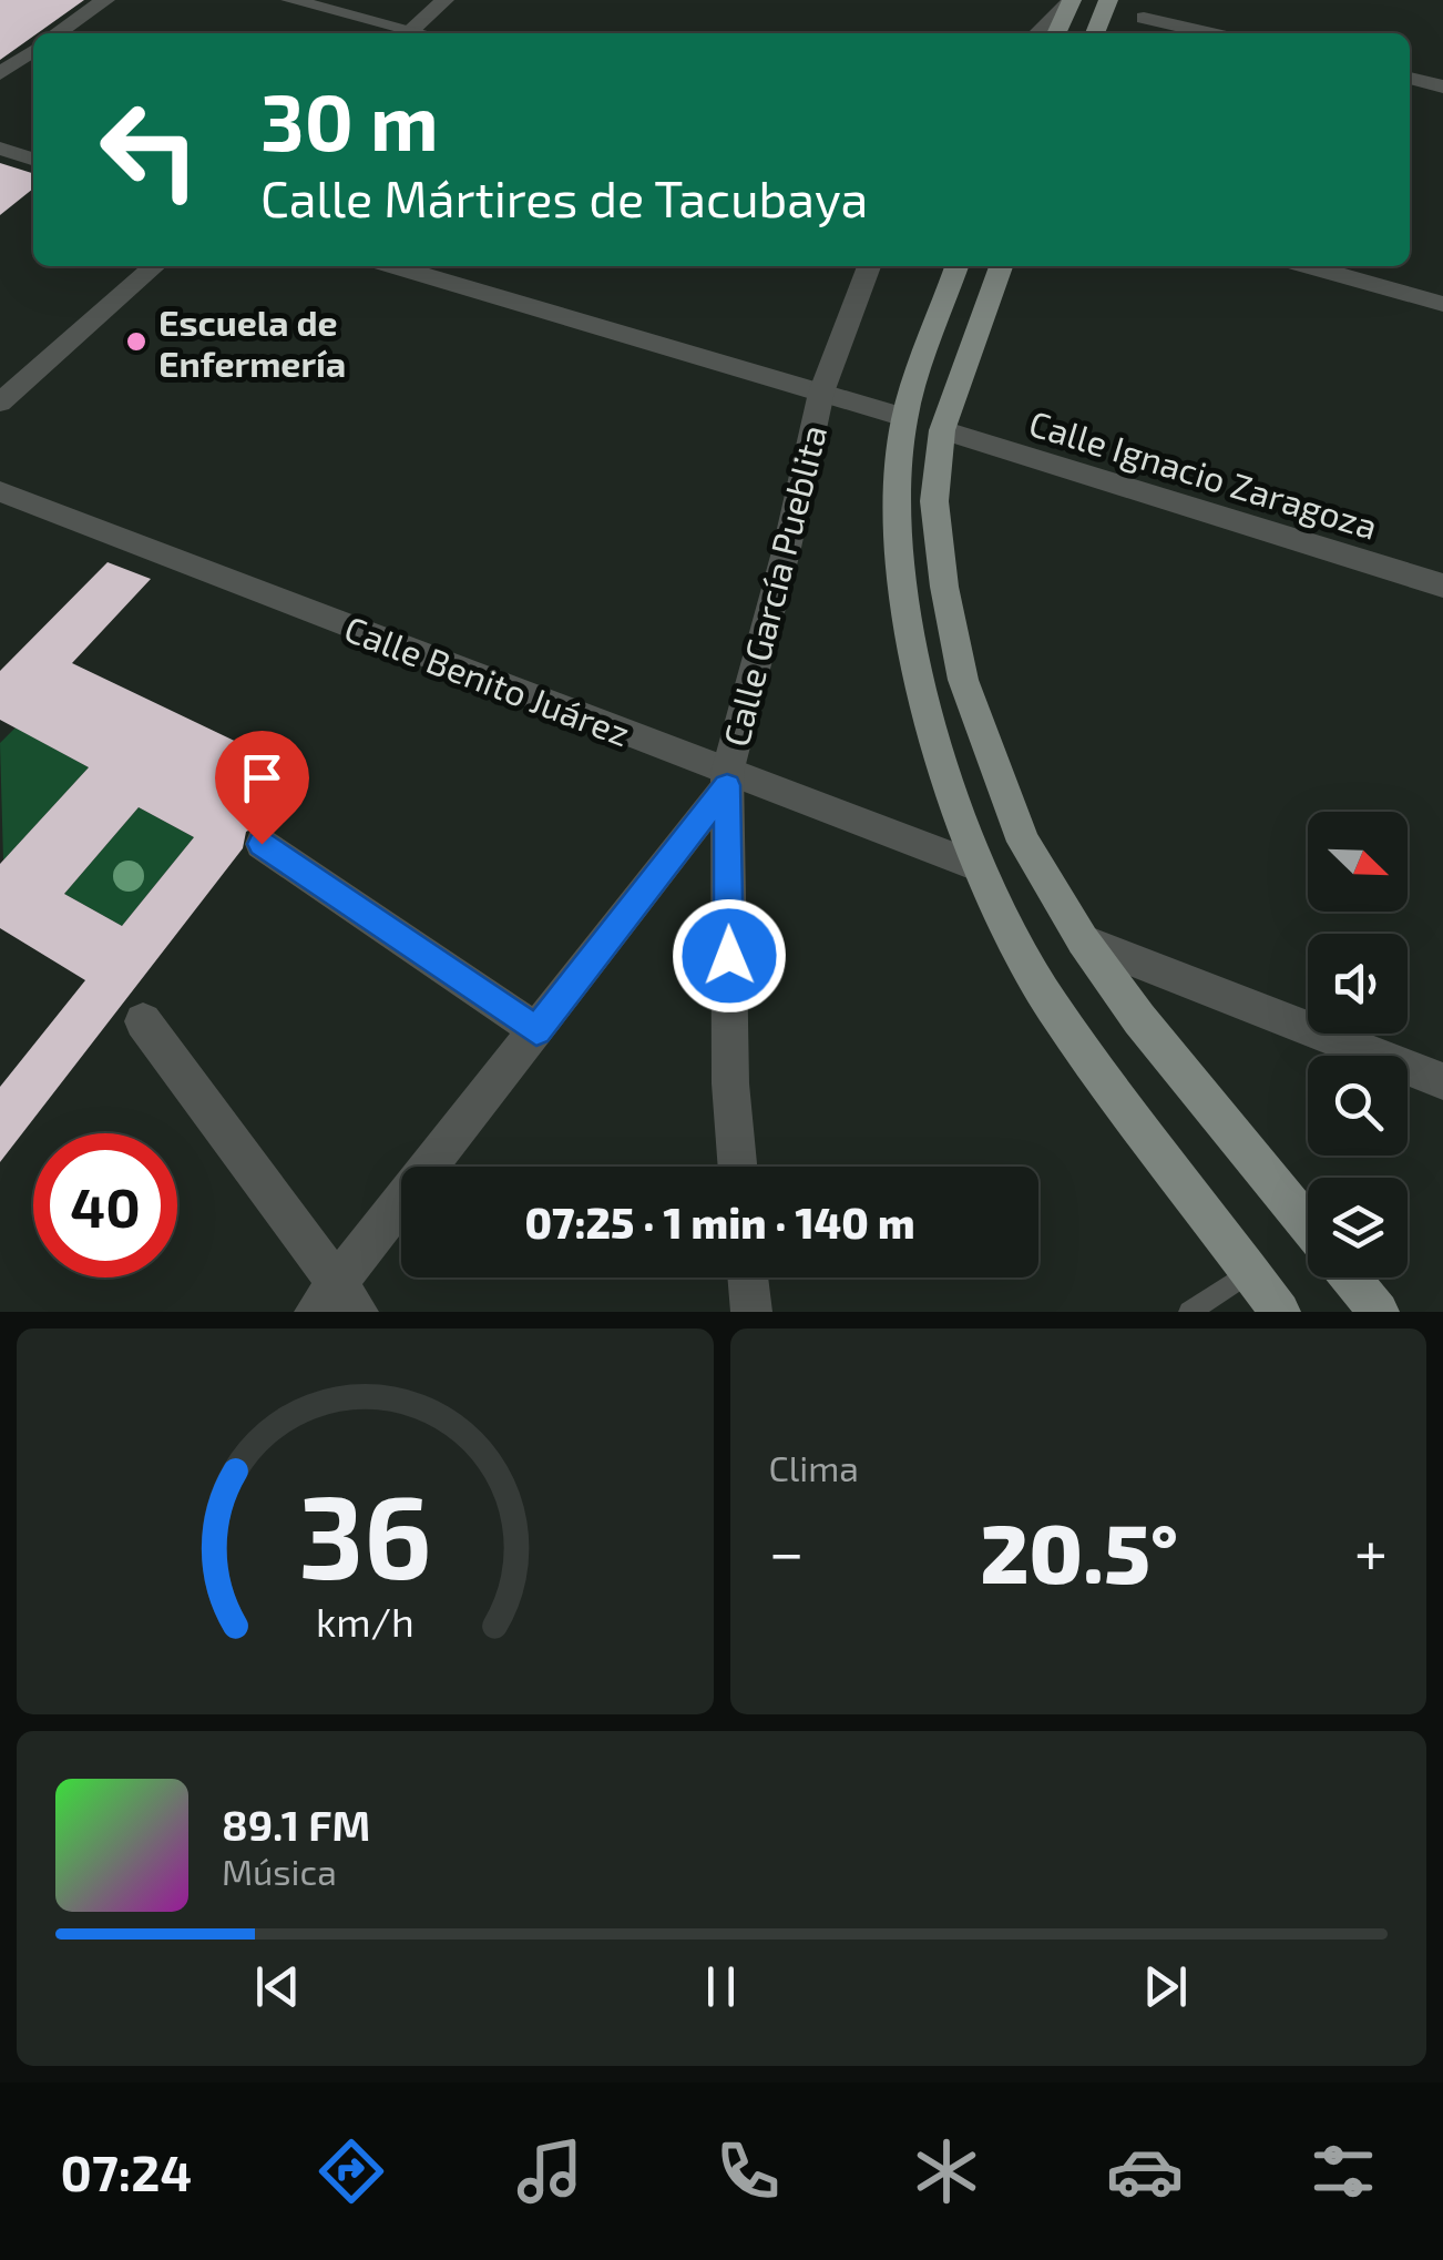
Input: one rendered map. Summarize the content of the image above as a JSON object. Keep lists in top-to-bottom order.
{
  "streets": {
    "street": ["Calle Ignacio Zaragoza", "Calle García Pueblita", "Calle Benito Juárez"]
  },
  "crossings": [
    ["Calle García Pueblita", "Calle Benito Juárez"]
  ],
  "places": ["Escuela de Enfermería"],
  "north": "bottom right",
  "page": {
    "turn": ["30 m", "Calle Mártires de Tacubaya"],
    "limit": "40",
    "trip": "07:25 · 1 min · 140 m",
    "tile": "Clima",
    "heat": ["−", "20.5°", "+"],
    "song": ["89.1 FM", "Música"],
    "tabs": "07:24",
    "gauge": ["36", "km/h"]
  }
}
